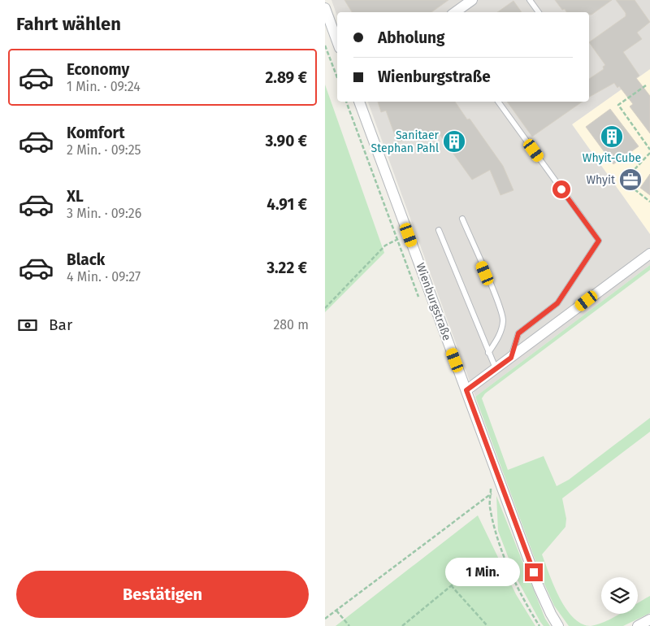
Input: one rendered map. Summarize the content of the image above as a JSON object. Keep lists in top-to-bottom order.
{
  "streets": {
    "street": ["Wienburgstraße"]
  },
  "places": {
    "building": ["Whyit-Cube", "Sanitaer Stephan Pahl"],
    "office": ["Whyit"]
  },
  "page": {
    "heading": "Fahrt wählen",
    "banner": ["Abholung", "Wienburgstraße"],
    "list": [
      {
        "name": "Economy",
        "note": "1 Min. · 09:24",
        "value": "2.89 €"
      },
      {
        "name": "Komfort",
        "note": "2 Min. · 09:25",
        "value": "3.90 €"
      },
      {
        "name": "XL",
        "note": "3 Min. · 09:26",
        "value": "4.91 €"
      },
      {
        "name": "Black",
        "note": "4 Min. · 09:27",
        "value": "3.22 €"
      }
    ],
    "pay": ["Bar", "280 m"],
    "bubble": "1 Min.",
    "buttons": "Bestätigen"
  }
}
